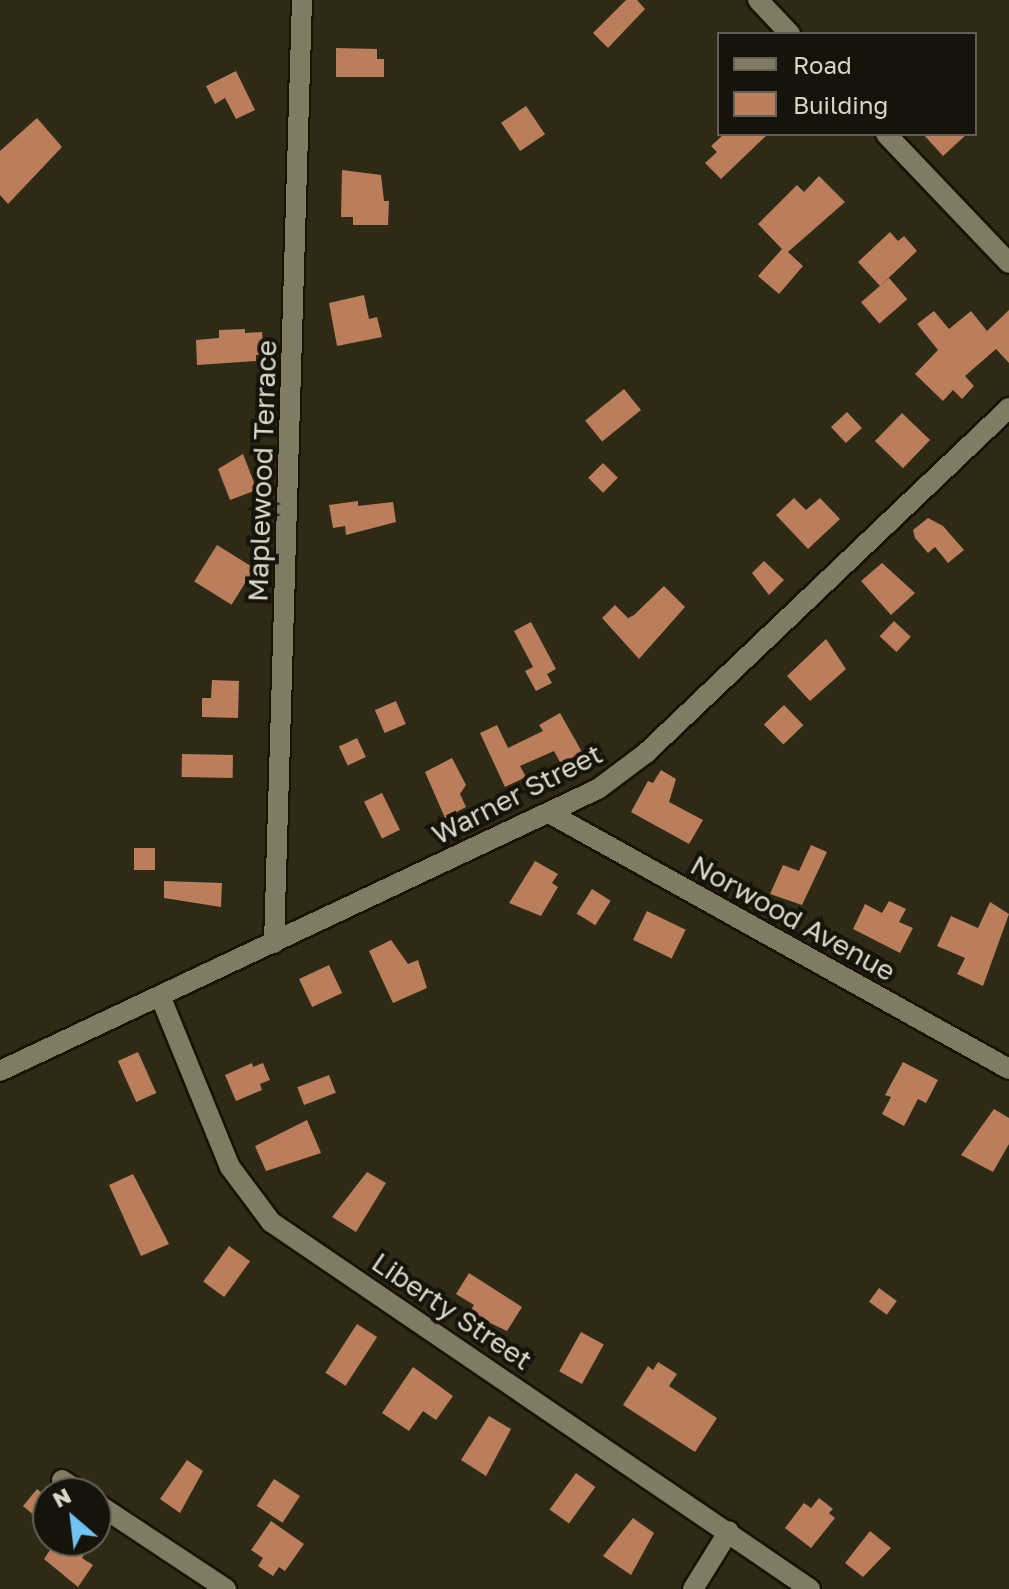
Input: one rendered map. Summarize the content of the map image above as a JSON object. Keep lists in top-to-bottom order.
{
  "streets": {
    "street": [
      "Maplewood Terrace",
      "Warner Street",
      "Norwood Avenue",
      "Liberty Street"
    ]
  },
  "crossings": [
    ["Maplewood Terrace", "Warner Street"],
    ["Warner Street", "Norwood Avenue"],
    ["Warner Street", "Liberty Street"]
  ],
  "legend": ["Road", "Building"],
  "north": "top left"
}
